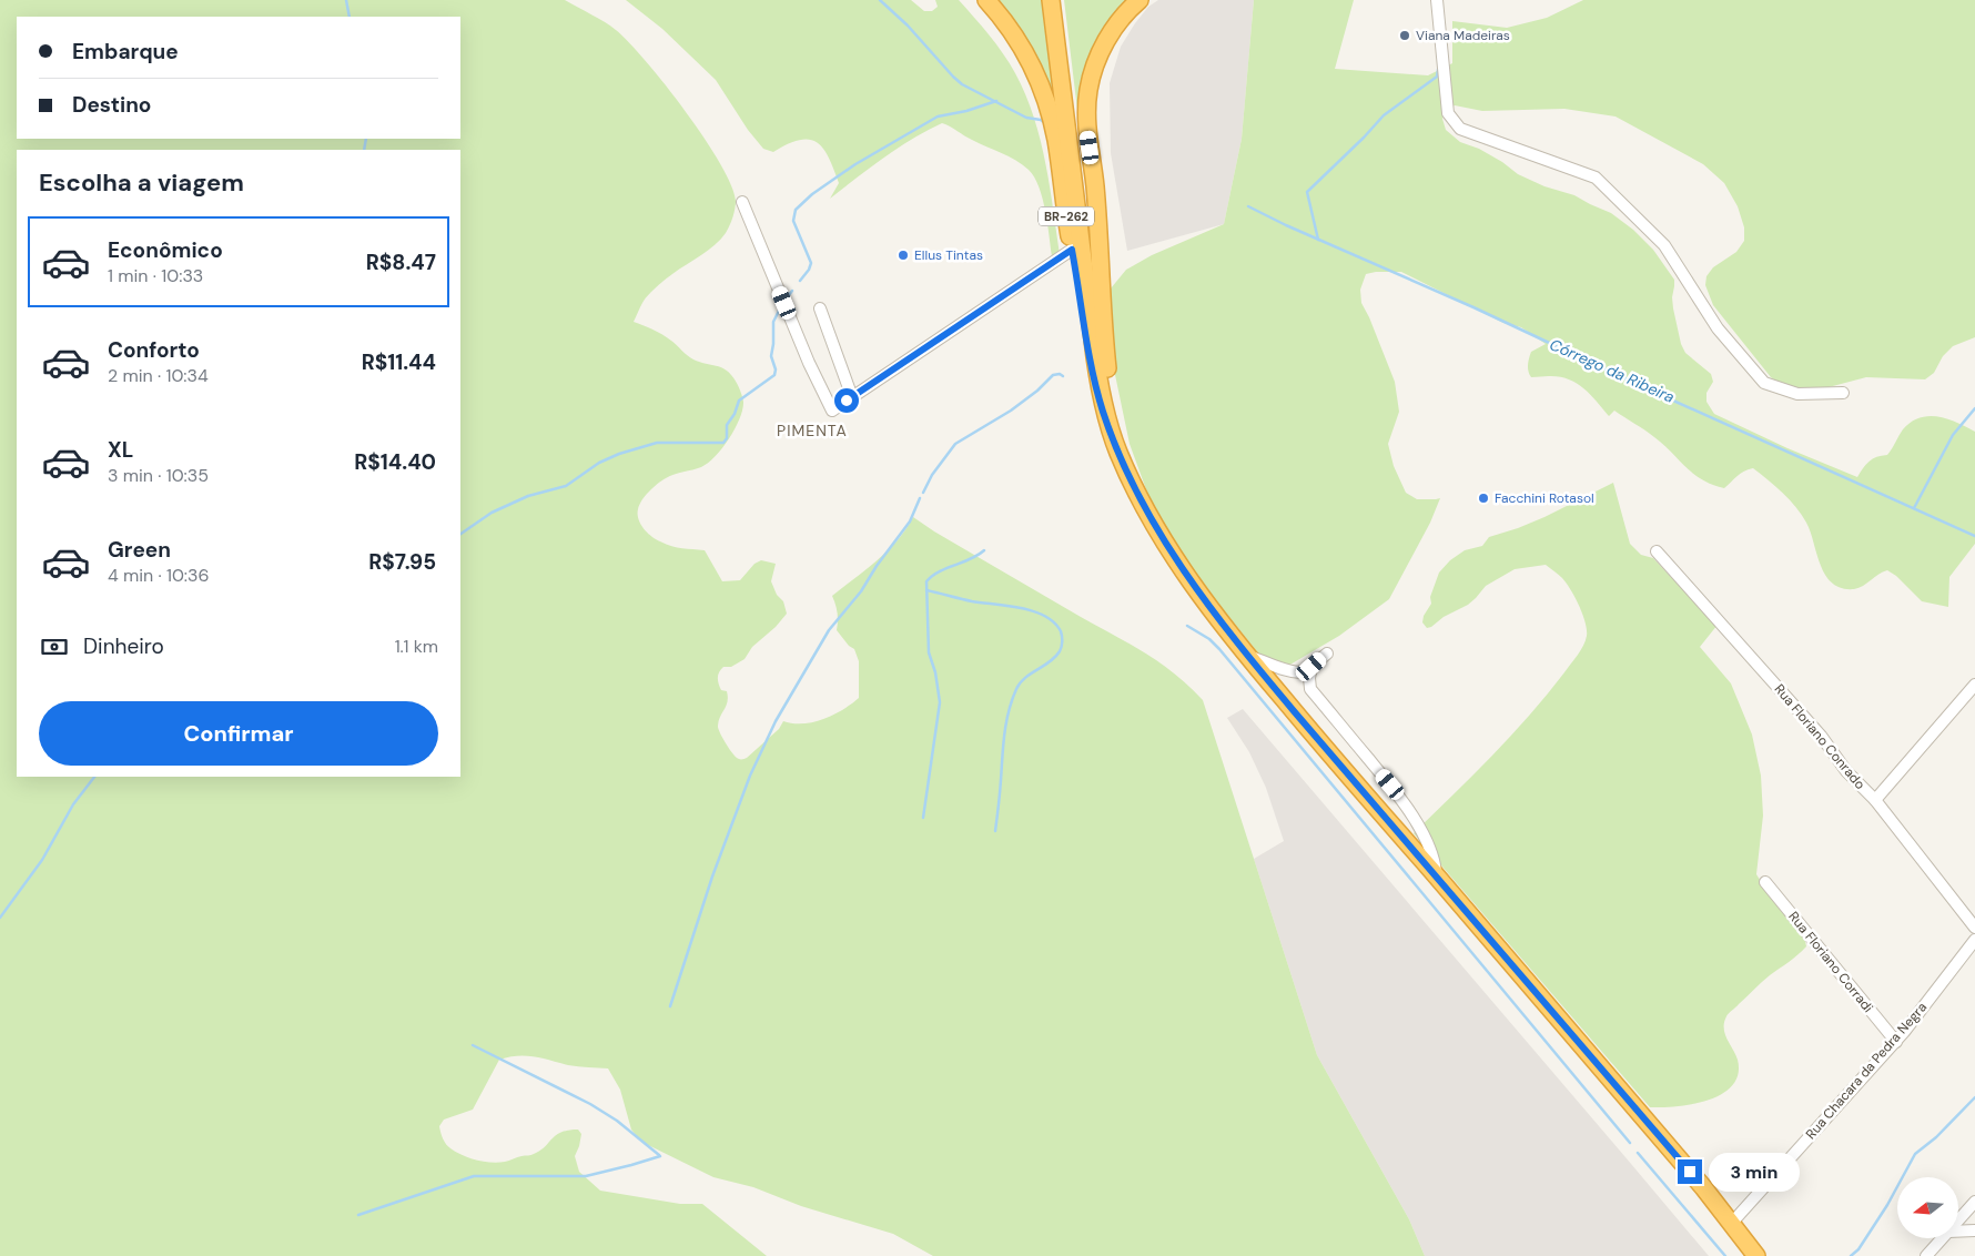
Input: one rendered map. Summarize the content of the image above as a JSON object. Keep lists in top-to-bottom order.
{
  "streets": {
    "highway": ["BR-262"],
    "street": ["Rua Floriano Conrado", "Rua Floriano Corradi", "Rua Chacara da Pedra Negra"]
  },
  "crossings": [
    ["BR-262", "Rua Chacara da Pedra Negra"],
    ["Rua Floriano Corradi", "Rua Chacara da Pedra Negra"]
  ],
  "districts": ["PIMENTA"],
  "water": ["Córrego da Ribeira"],
  "places": ["Viana Madeiras", "Ellus Tintas", "Facchini Rotasol"],
  "north": "left",
  "page": {
    "banner": ["Embarque", "Destino"],
    "heading": "Escolha a viagem",
    "list": [
      {
        "name": "Econômico",
        "note": "1 min · 10:33",
        "value": "R$8.47"
      },
      {
        "name": "Conforto",
        "note": "2 min · 10:34",
        "value": "R$11.44"
      },
      {
        "name": "XL",
        "note": "3 min · 10:35",
        "value": "R$14.40"
      },
      {
        "name": "Green",
        "note": "4 min · 10:36",
        "value": "R$7.95"
      }
    ],
    "pay": ["Dinheiro", "1.1 km"],
    "buttons": "Confirmar",
    "bubble": "3 min"
  }
}
